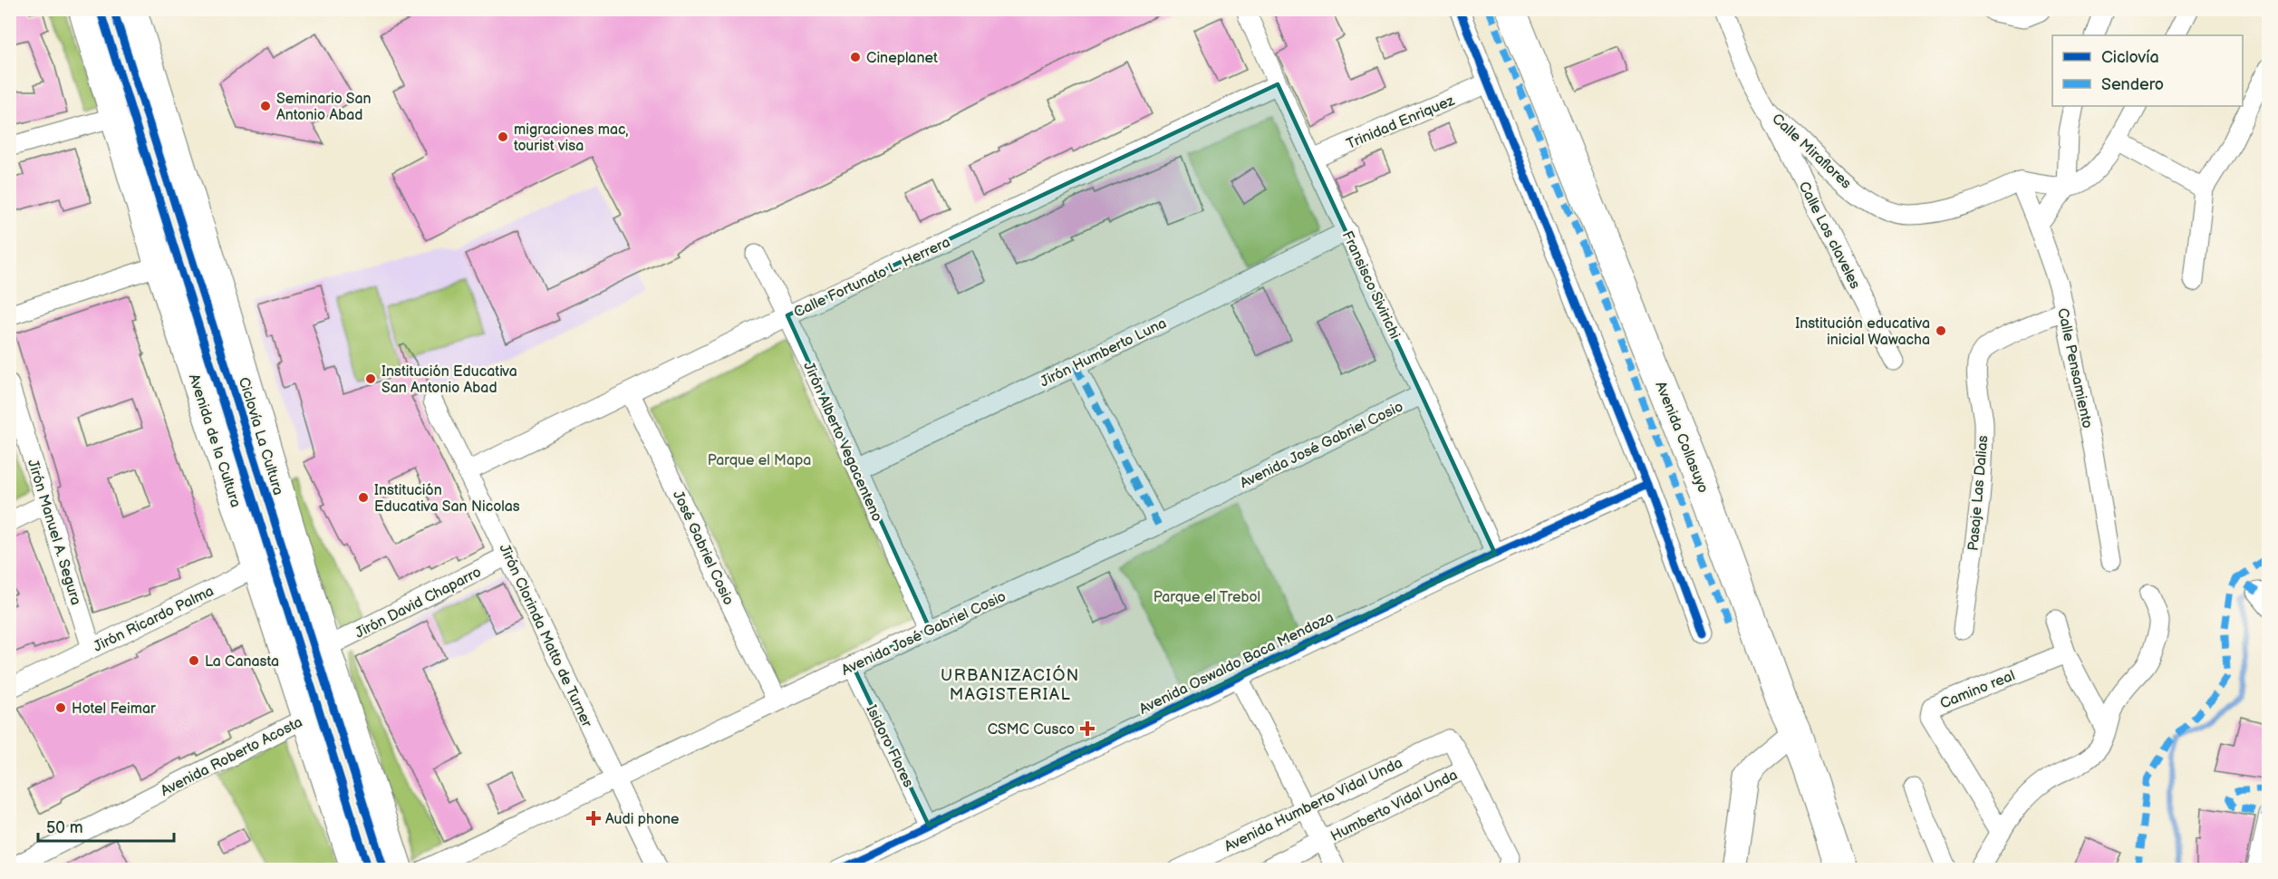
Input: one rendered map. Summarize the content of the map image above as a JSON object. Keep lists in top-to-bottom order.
{
  "streets": {
    "main road": ["Avenida Collasuyo", "Avenida de la Cultura"],
    "street": [
      "Trinidad Enriquez",
      "Calle Miraflores",
      "Calle Los claveles",
      "Calle Fortunato L. Herrera",
      "Fransisco Sivirichi",
      "Jirón Humberto Luna",
      "Calle Pensamiento",
      "Jirón Alberto Vegacenteno",
      "Avenida José Gabriel Cosio",
      "Pasaje Las Dalias",
      "Jirón Manuel A. Segura",
      "José Gabriel Cosio",
      "Jirón David Chaparro",
      "Jirón Ricardo Palma",
      "Jirón Clorinda Matto de Turner",
      "Avenida Oswaldo Baca Mendoza",
      "Camino real",
      "Isidoro Flores",
      "Avenida Roberto Acosta",
      "Avenida Humberto Vidal Unda",
      "Humberto Vidal Unda"
    ],
    "cycle path": ["Ciclovía La Cultura"]
  },
  "crossings": [
    ["Trinidad Enriquez", "Fransisco Sivirichi"],
    ["Calle Miraflores", "Calle Los claveles"],
    ["Calle Miraflores", "Calle Pensamiento"],
    ["Calle Fortunato L. Herrera", "Fransisco Sivirichi"],
    ["Calle Fortunato L. Herrera", "Jirón Alberto Vegacenteno"],
    ["Calle Fortunato L. Herrera", "José Gabriel Cosio"],
    ["Calle Fortunato L. Herrera", "Jirón Clorinda Matto de Turner"],
    ["Fransisco Sivirichi", "Jirón Humberto Luna"],
    ["Fransisco Sivirichi", "Avenida José Gabriel Cosio"],
    ["Fransisco Sivirichi", "Avenida Oswaldo Baca Mendoza"],
    ["Jirón Humberto Luna", "Jirón Alberto Vegacenteno"],
    ["Calle Pensamiento", "Pasaje Las Dalias"],
    ["Avenida de la Cultura", "Jirón Ricardo Palma"],
    ["Avenida de la Cultura", "Avenida Roberto Acosta"],
    ["Jirón Alberto Vegacenteno", "Avenida José Gabriel Cosio"],
    ["Avenida José Gabriel Cosio", "José Gabriel Cosio"],
    ["Avenida José Gabriel Cosio", "Jirón Clorinda Matto de Turner"],
    ["Avenida José Gabriel Cosio", "Isidoro Flores"],
    ["Jirón Manuel A. Segura", "Jirón Ricardo Palma"],
    ["Jirón David Chaparro", "Jirón Clorinda Matto de Turner"],
    ["Avenida Oswaldo Baca Mendoza", "Isidoro Flores"],
    ["Avenida Humberto Vidal Unda", "Humberto Vidal Unda"]
  ],
  "districts": ["URBANIZACIÓN MAGISTERIAL"],
  "parks": ["Parque el Mapa", "Parque el Trebol"],
  "places": {
    "other": [
      "Cineplanet",
      "Seminario San Antonio Abad",
      "migraciones mac, tourist visa",
      "Institución educativa inicial Wawacha",
      "Institución Educativa San Antonio Abad",
      "Institución Educativa San Nicolas",
      "La Canasta",
      "Hotel Feimar"
    ],
    "health": ["CSMC Cusco", "Audi phone"]
  },
  "legend": ["Ciclovía", "Sendero"],
  "scale_bar": "50 m"
}
